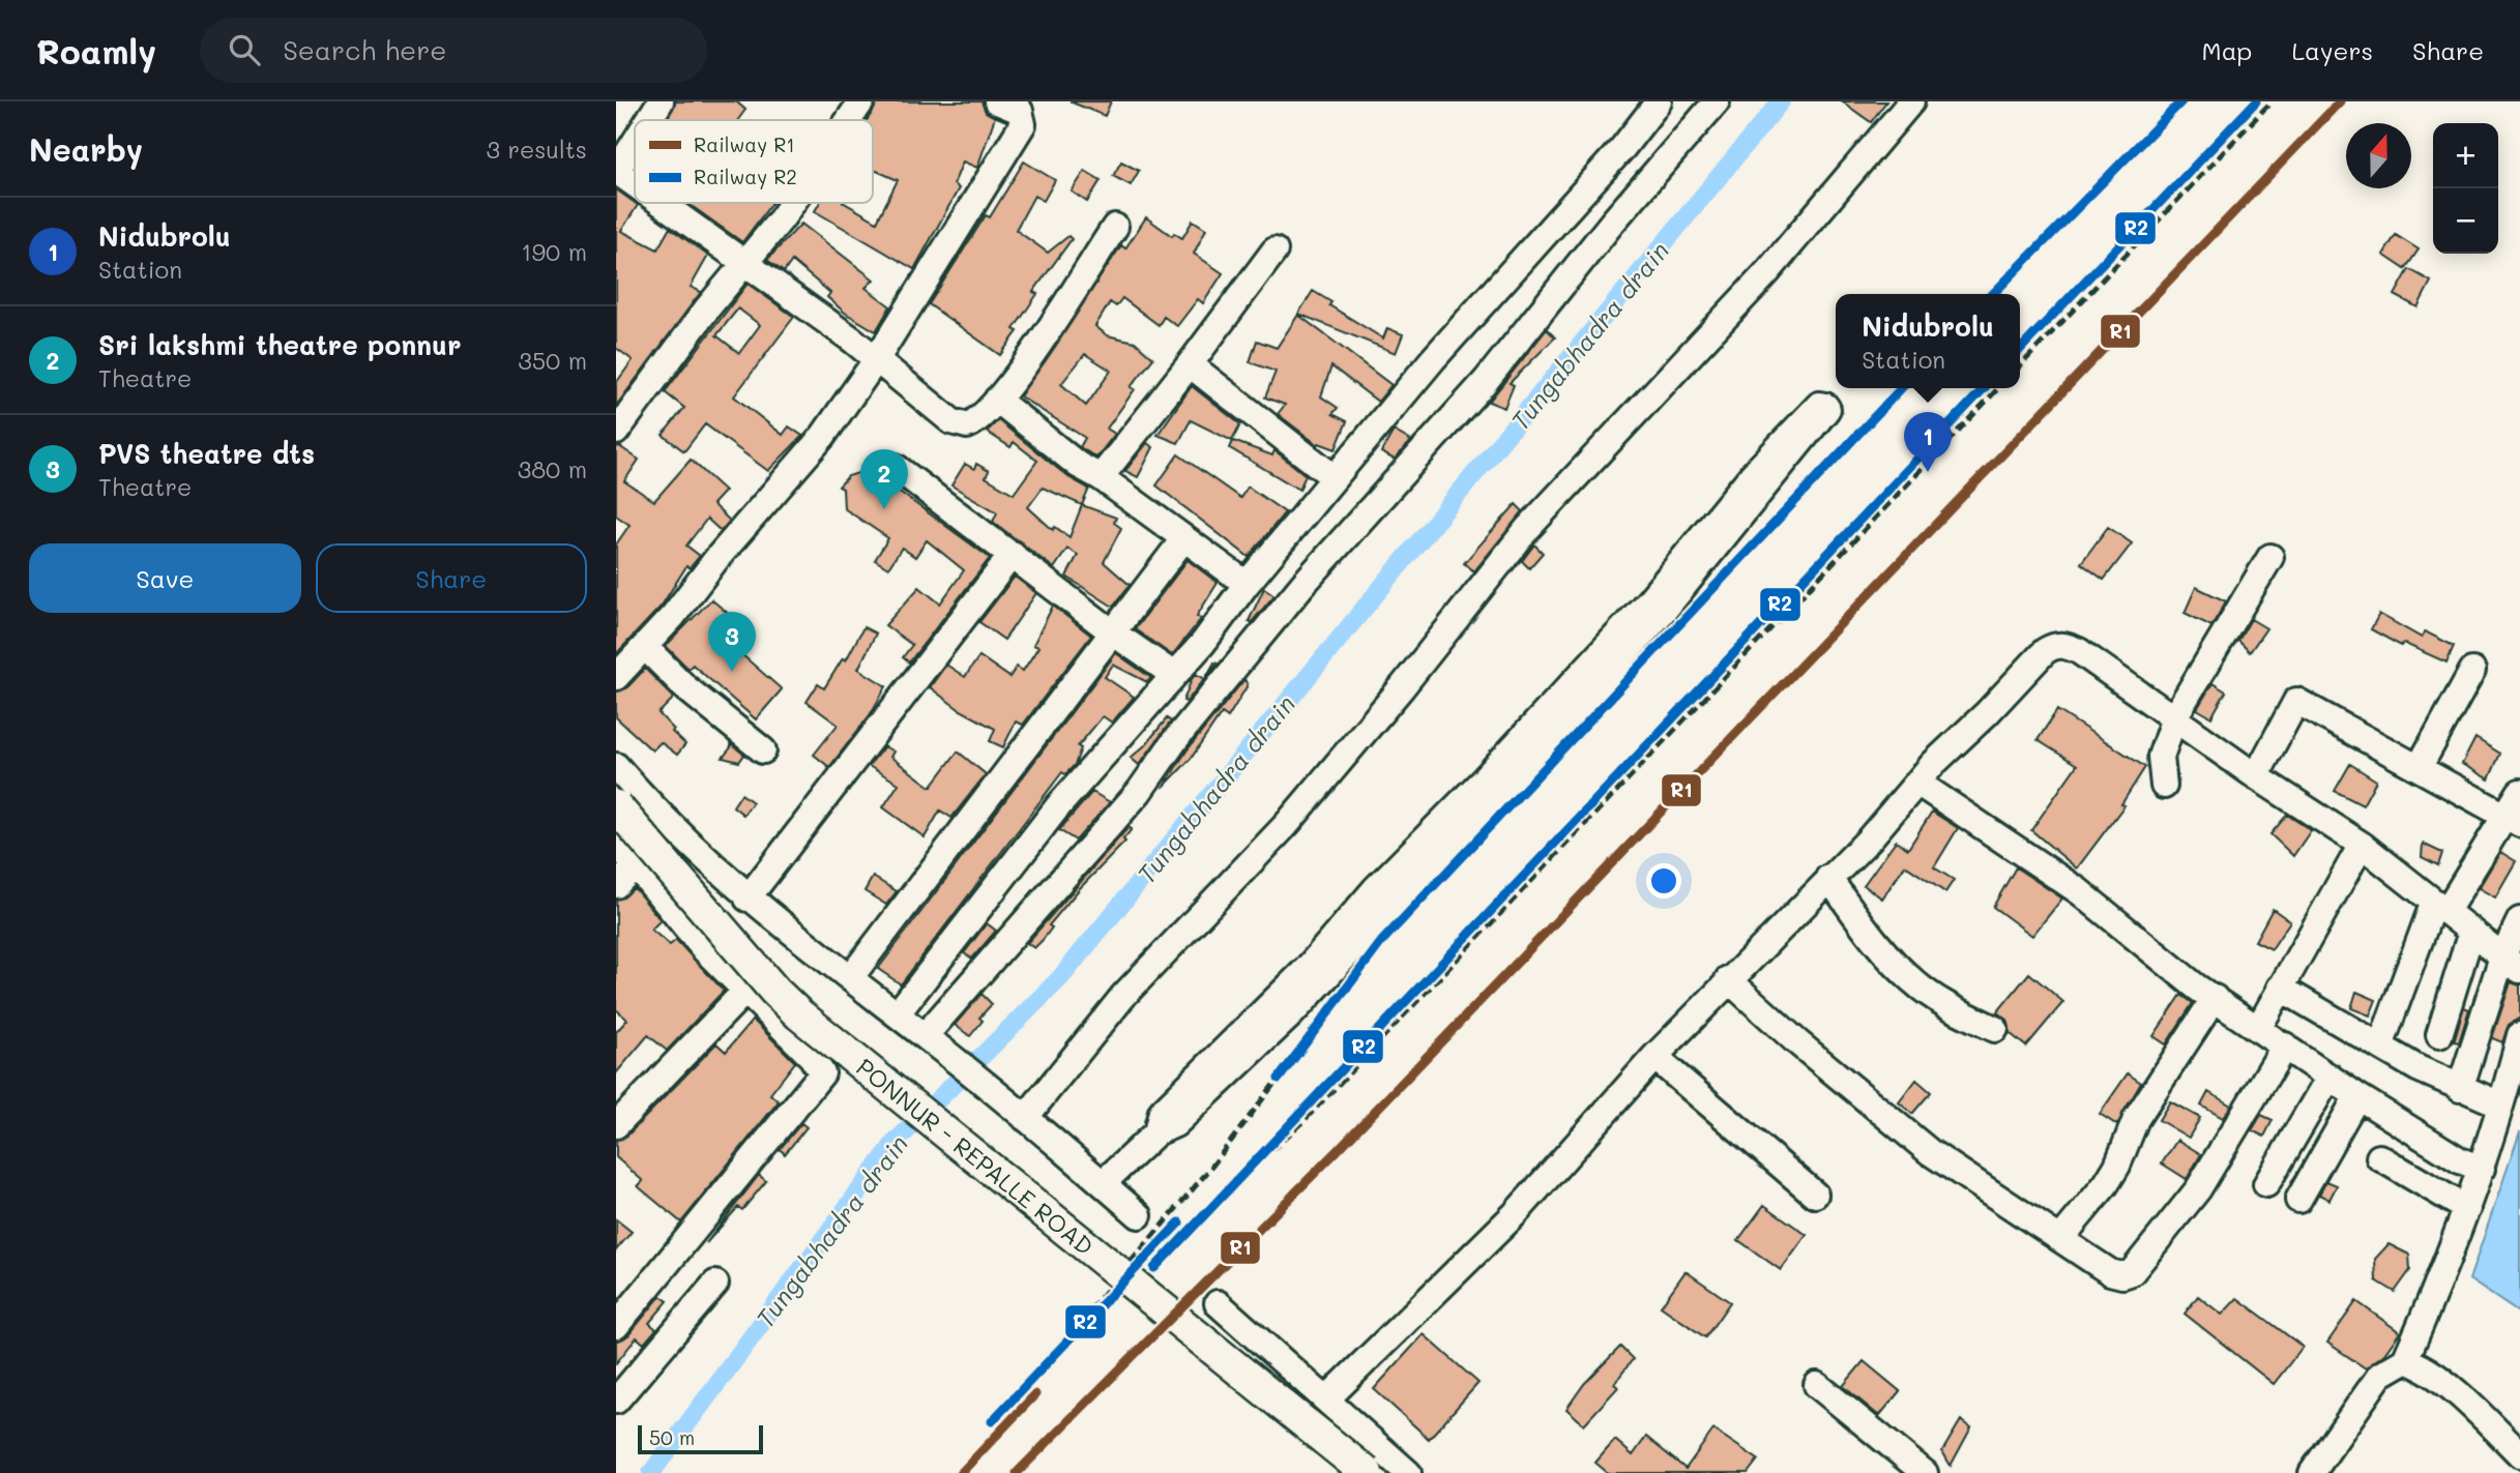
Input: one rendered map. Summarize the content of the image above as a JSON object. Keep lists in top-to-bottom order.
{
  "streets": {
    "main road": ["PONNUR - REPALLE ROAD"]
  },
  "water": ["Tungabhadra drain"],
  "lines": ["rail line R1", "rail line R2"],
  "legend": ["Railway R1", "Railway R2"],
  "scale_bar": "50 m",
  "north": "top",
  "page": {
    "header": "Roamly",
    "search": "Search here",
    "nav": ["Map", "Layers", "Share"],
    "heading": ["Nearby", "3 results"],
    "map_buttons": ["+", "−"],
    "list": [
      {
        "mark": "1",
        "name": "Nidubrolu",
        "note": "Station",
        "value": "190 m"
      },
      {
        "mark": "2",
        "name": "Sri lakshmi theatre ponnur",
        "note": "Theatre",
        "value": "350 m"
      },
      {
        "mark": "3",
        "name": "PVS theatre dts",
        "note": "Theatre",
        "value": "380 m"
      }
    ],
    "popup": ["Nidubrolu", "Station"],
    "pins": ["1", "2", "3"],
    "buttons": ["Save", "Share"],
    "scale": "50 m"
  }
}
